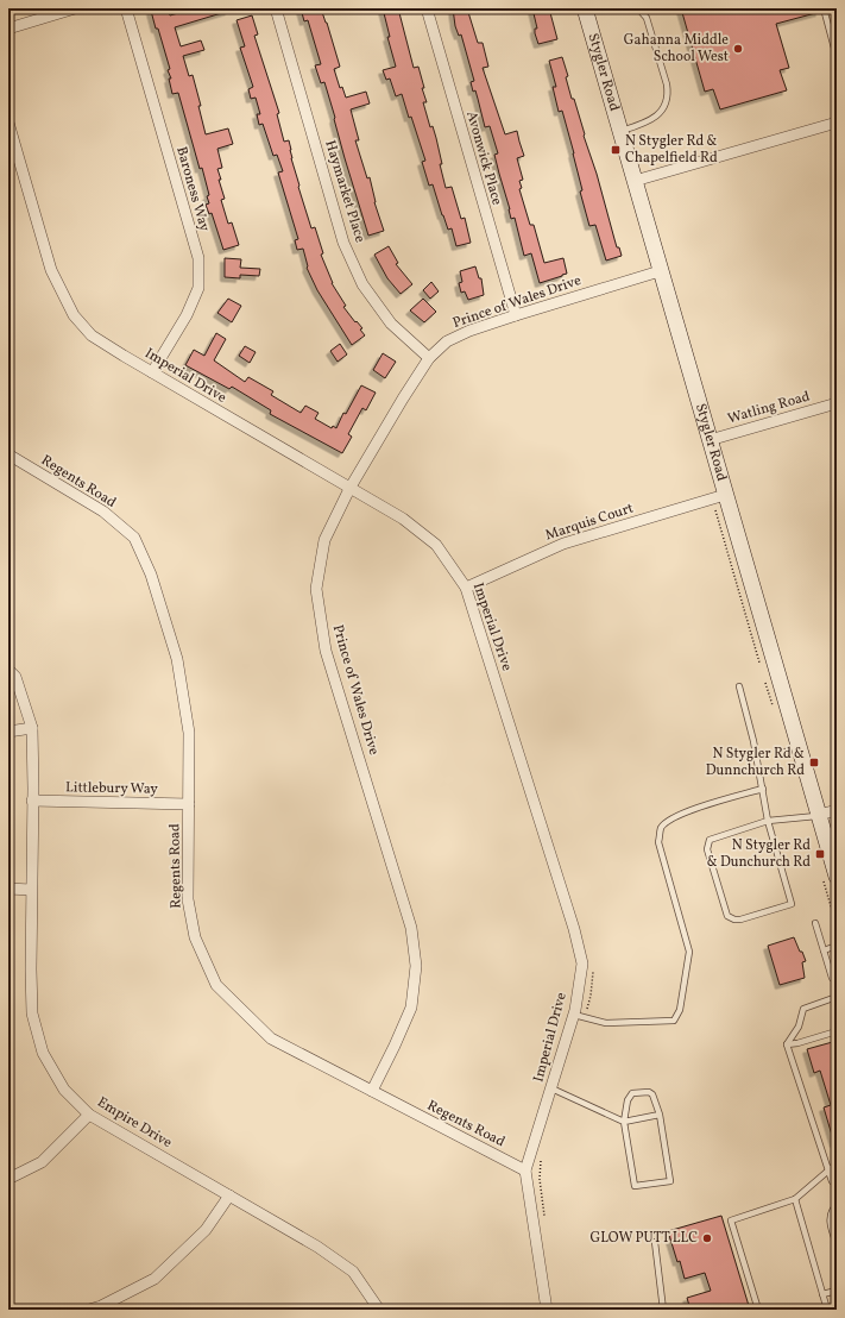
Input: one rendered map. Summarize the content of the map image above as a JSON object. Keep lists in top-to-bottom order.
{
  "streets": {
    "main road": ["Stygler Road"],
    "street": [
      "Avonwick Place",
      "Baroness Way",
      "Haymarket Place",
      "Prince of Wales Drive",
      "Imperial Drive",
      "Watling Road",
      "Regents Road",
      "Marquis Court",
      "Littlebury Way",
      "Empire Drive"
    ]
  },
  "crossings": [
    ["Stygler Road", "Prince of Wales Drive"],
    ["Stygler Road", "Watling Road"],
    ["Stygler Road", "Marquis Court"],
    ["Avonwick Place", "Prince of Wales Drive"],
    ["Baroness Way", "Imperial Drive"],
    ["Haymarket Place", "Prince of Wales Drive"],
    ["Prince of Wales Drive", "Imperial Drive"],
    ["Prince of Wales Drive", "Regents Road"],
    ["Imperial Drive", "Regents Road"],
    ["Imperial Drive", "Marquis Court"],
    ["Regents Road", "Littlebury Way"],
    ["Littlebury Way", "Empire Drive"]
  ],
  "places": {
    "other": ["Gahanna Middle School West", "GLOW PUTT LLC"],
    "transit": ["N Stygler Rd & Chapelfield Rd", "N Stygler Rd & Dunnchurch Rd", "N Stygler Rd & Dunchurch Rd"]
  }
}
